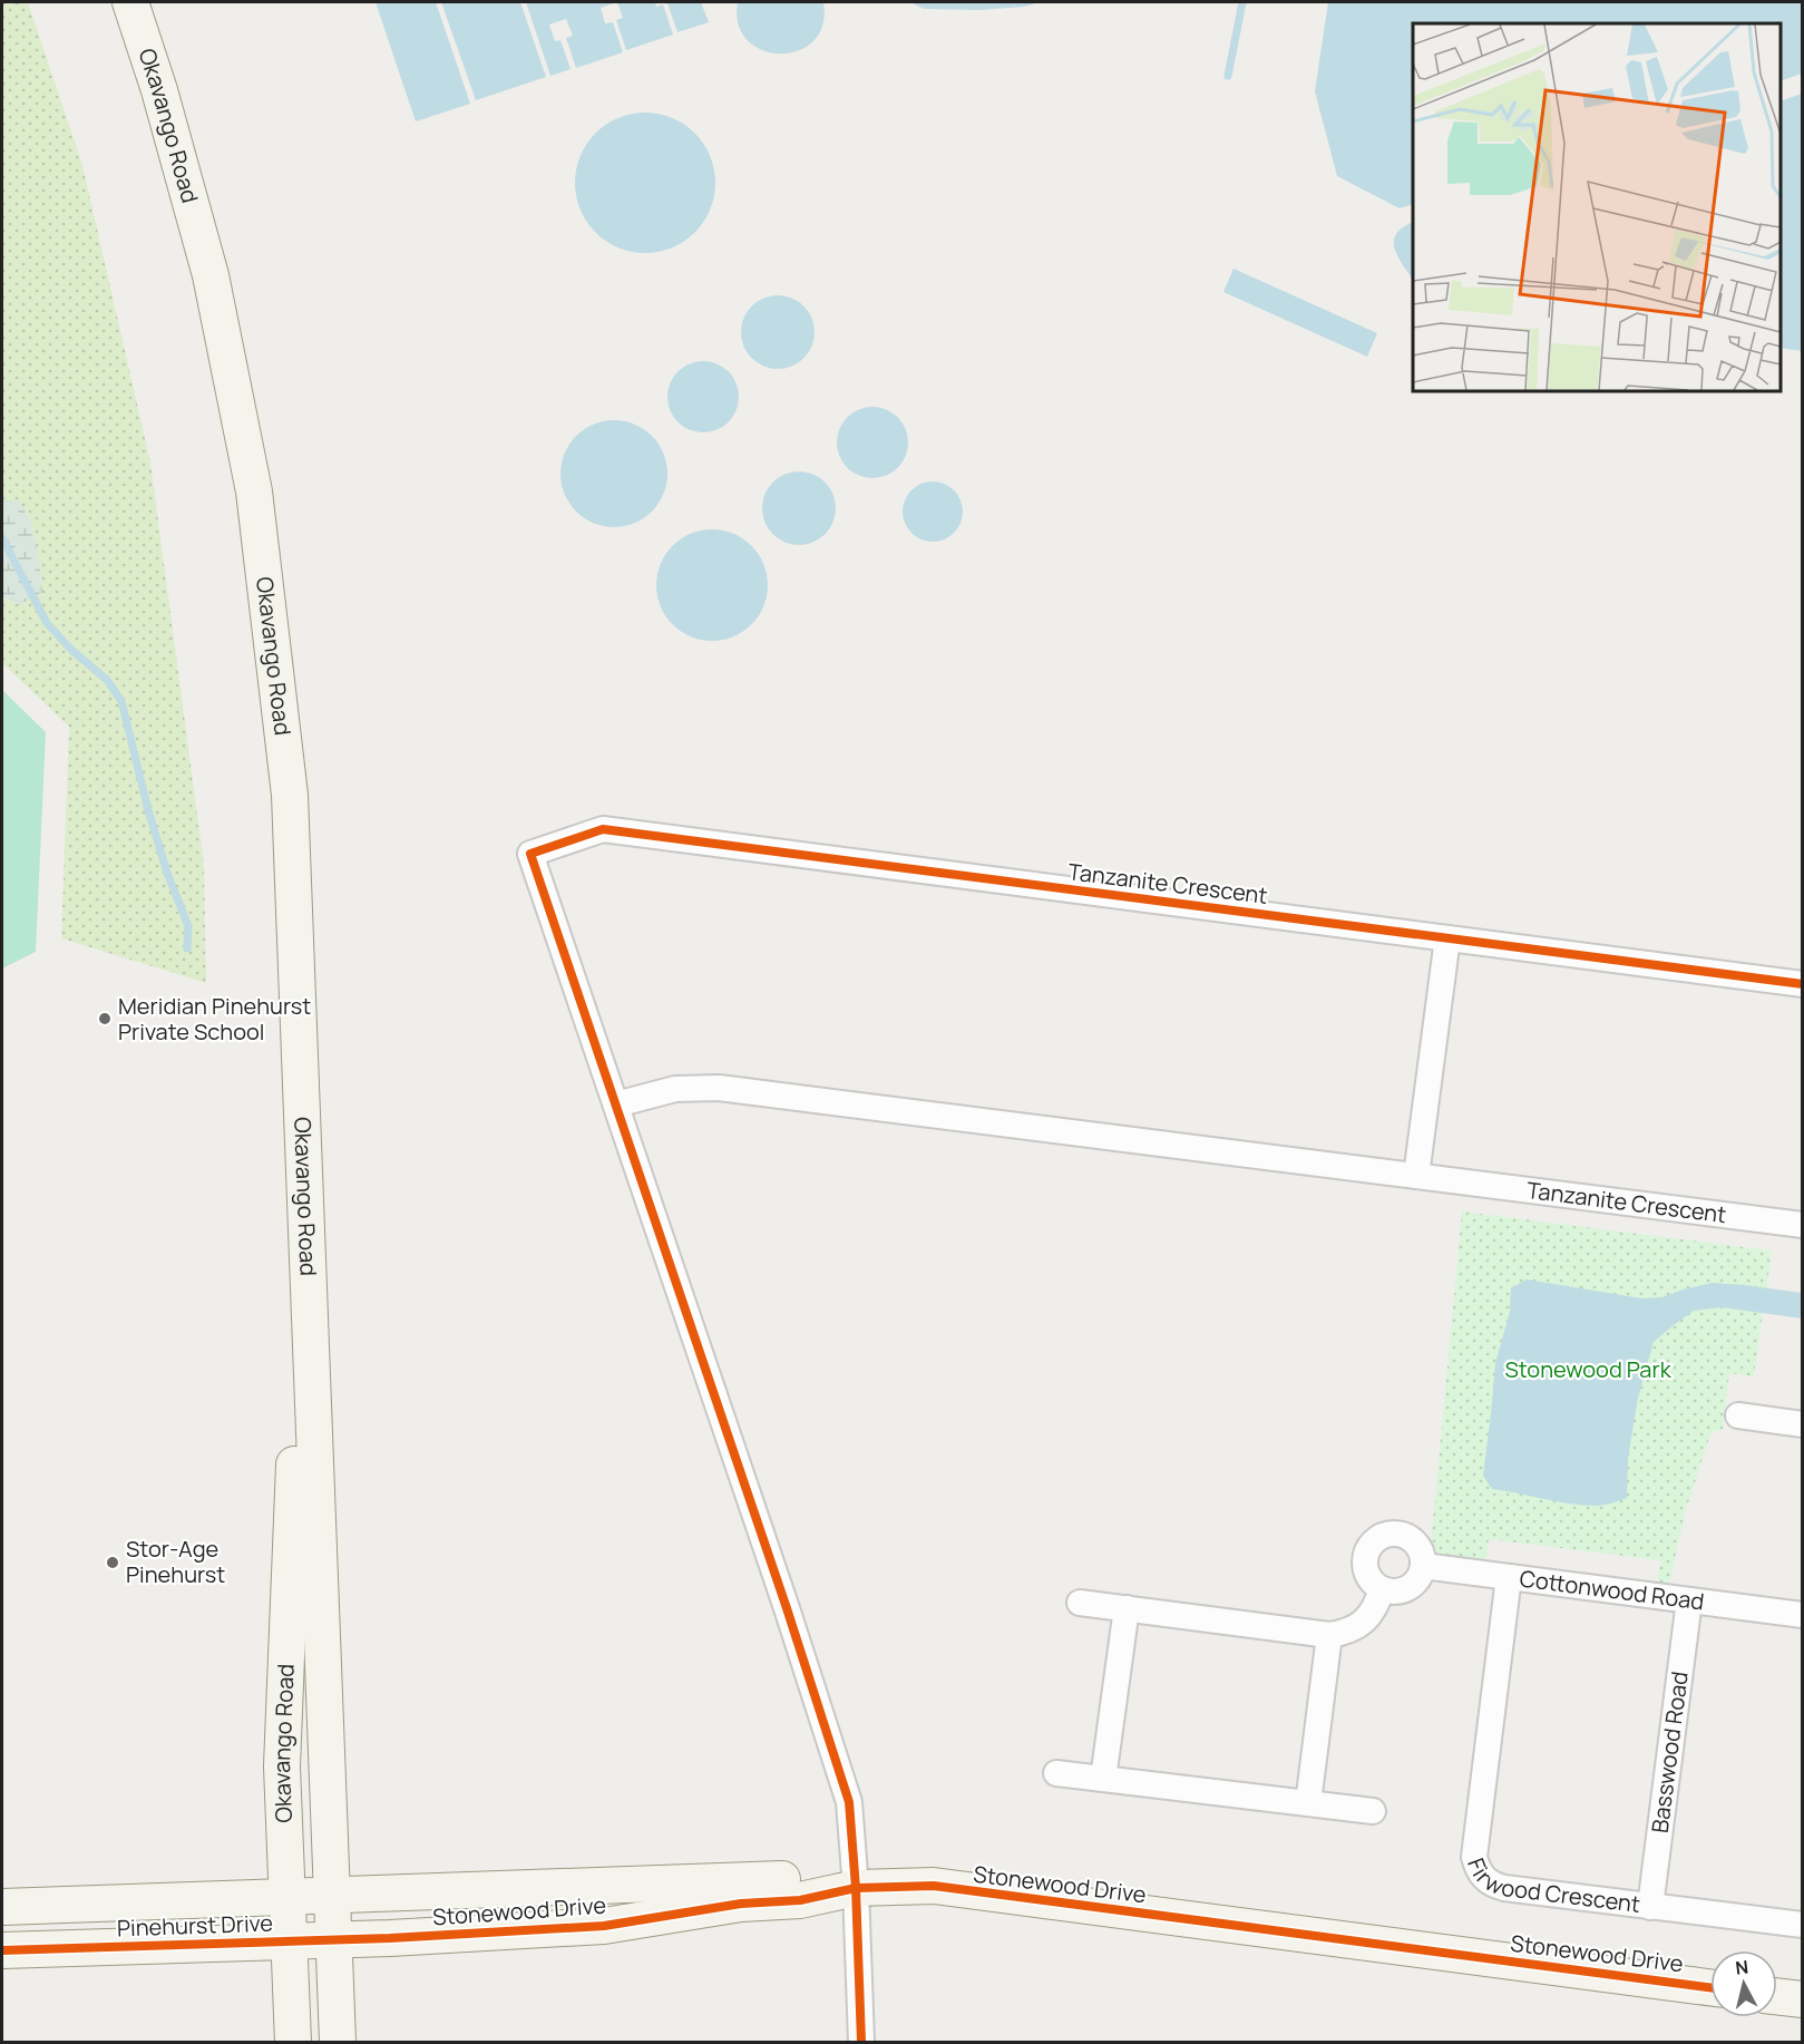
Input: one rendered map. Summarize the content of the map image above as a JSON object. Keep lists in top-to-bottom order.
{
  "streets": {
    "main road": ["Okavango Road", "Stonewood Drive", "Pinehurst Drive"],
    "street": [
      "Tanzanite Crescent",
      "Cottonwood Road",
      "Basswood Road",
      "Firwood Crescent"
    ]
  },
  "crossings": [
    ["Okavango Road", "Pinehurst Drive"],
    ["Cottonwood Road", "Basswood Road"],
    ["Cottonwood Road", "Firwood Crescent"],
    ["Basswood Road", "Firwood Crescent"],
    ["Stonewood Drive", "Pinehurst Drive"]
  ],
  "parks": ["Stonewood Park"],
  "places": ["Meridian Pinehurst Private School", "Stor-Age Pinehurst"],
  "north": "top"
}
